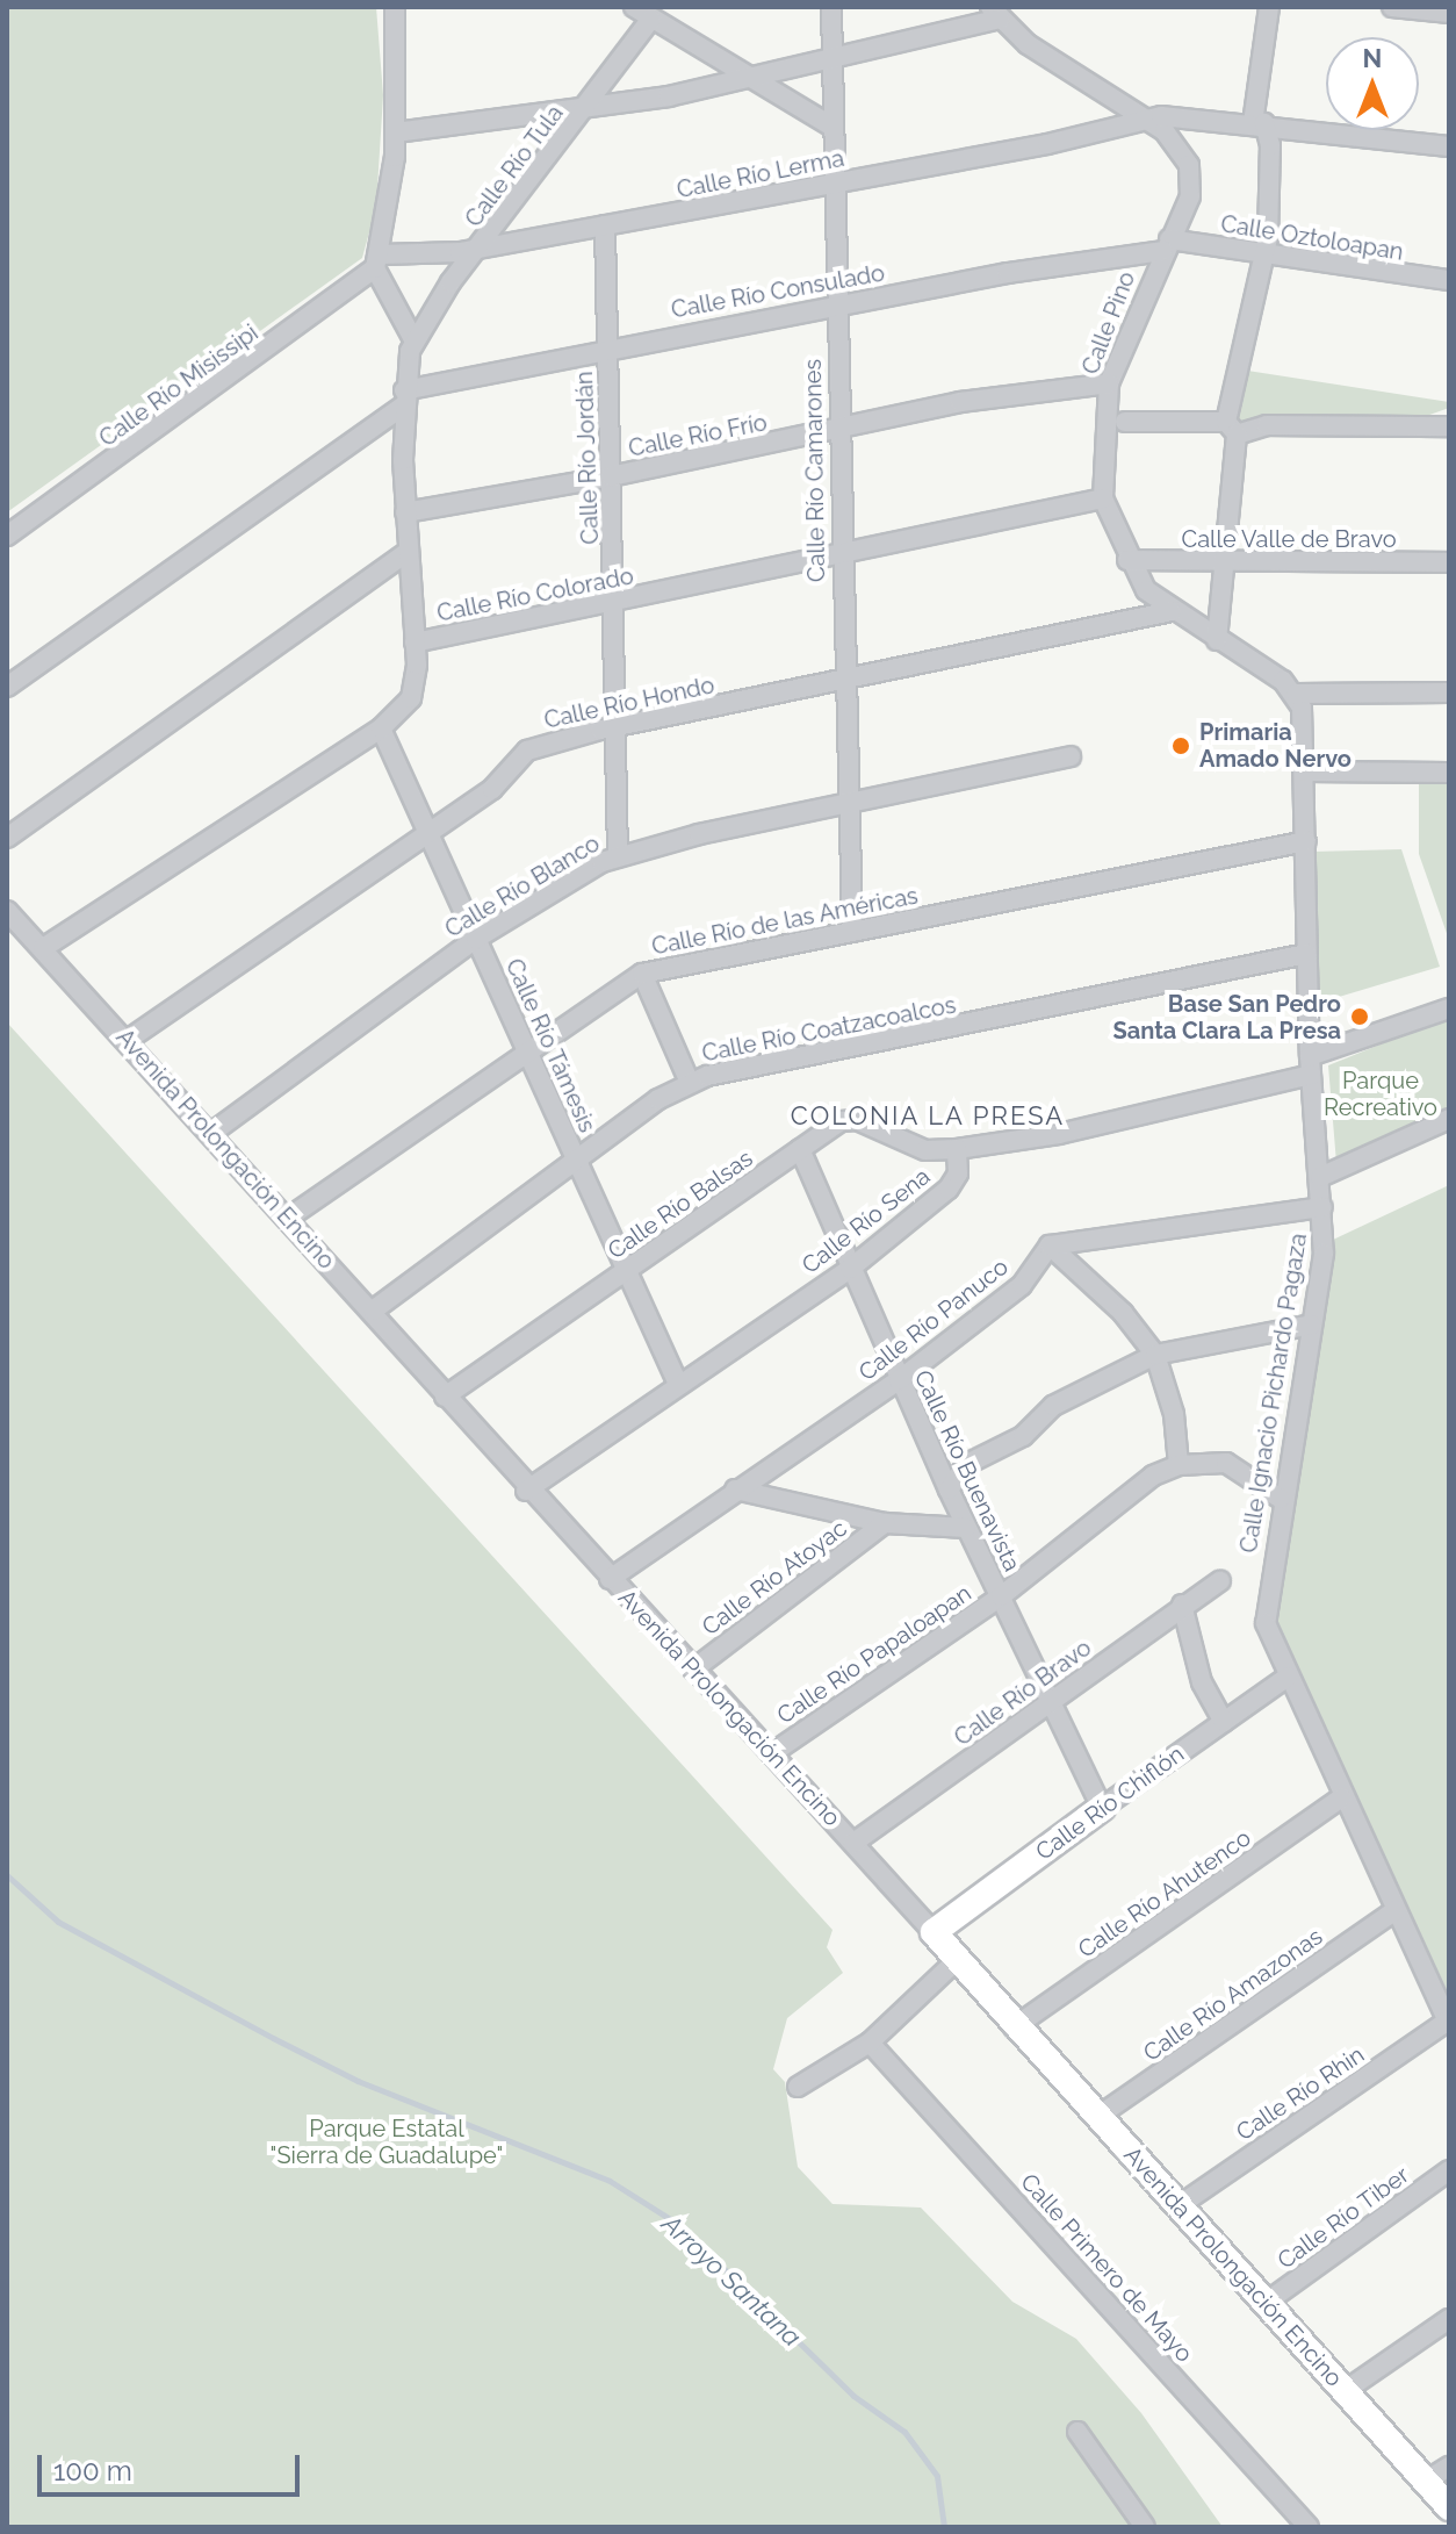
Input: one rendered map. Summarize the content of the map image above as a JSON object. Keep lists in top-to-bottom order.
{
  "streets": {
    "main road": ["Avenida Prolongación Encino", "Calle Río Chiflón"],
    "street": [
      "Calle Río Tula",
      "Calle Río Lerma",
      "Calle Oztoloapan",
      "Calle Río Consulado",
      "Calle Pino",
      "Calle Río Misissipi",
      "Calle Río Frío",
      "Calle Río Jordán",
      "Calle Río Camarones",
      "Calle Valle de Bravo",
      "Calle Río Colorado",
      "Calle Río Hondo",
      "Calle Río Blanco",
      "Calle Río de las Américas",
      "Calle Río Coatzacoalcos",
      "Calle Río Támesis",
      "Calle Río Balsas",
      "Calle Río Sena",
      "Calle Río Panuco",
      "Calle Ignacio Pichardo Pagaza",
      "Calle Río Buenavista",
      "Calle Río Atoyac",
      "Calle Río Papaloapan",
      "Calle Río Bravo",
      "Calle Río Ahutenco",
      "Calle Río Amazonas",
      "Calle Río Rhin",
      "Calle Río Tiber",
      "Calle Primero de Mayo"
    ]
  },
  "crossings": [
    ["Calle Río Tula", "Calle Río Lerma"],
    ["Calle Río Lerma", "Calle Pino"],
    ["Calle Río Lerma", "Calle Río Misissipi"],
    ["Calle Río Lerma", "Calle Río Jordán"],
    ["Calle Río Lerma", "Calle Río Camarones"],
    ["Calle Oztoloapan", "Calle Río Consulado"],
    ["Calle Oztoloapan", "Calle Pino"],
    ["Calle Río Consulado", "Calle Pino"],
    ["Calle Río Consulado", "Calle Río Jordán"],
    ["Calle Río Consulado", "Calle Río Camarones"],
    ["Calle Pino", "Calle Río Frío"],
    ["Calle Pino", "Calle Valle de Bravo"],
    ["Calle Pino", "Calle Río Colorado"],
    ["Calle Pino", "Calle Río Hondo"],
    ["Calle Pino", "Calle Ignacio Pichardo Pagaza"],
    ["Calle Río Frío", "Calle Río Jordán"],
    ["Calle Río Frío", "Calle Río Camarones"],
    ["Calle Río Jordán", "Calle Río Colorado"],
    ["Calle Río Jordán", "Calle Río Hondo"],
    ["Calle Río Jordán", "Calle Río Blanco"],
    ["Calle Río Camarones", "Calle Río Colorado"],
    ["Calle Río Camarones", "Calle Río Hondo"],
    ["Calle Río Camarones", "Calle Río Blanco"],
    ["Calle Río Camarones", "Calle Río de las Américas"],
    ["Calle Río Colorado", "Calle Río Támesis"],
    ["Calle Río Colorado", "Avenida Prolongación Encino"],
    ["Calle Río Hondo", "Calle Río Támesis"],
    ["Calle Río Hondo", "Avenida Prolongación Encino"],
    ["Calle Río Blanco", "Calle Río Támesis"],
    ["Calle Río Blanco", "Avenida Prolongación Encino"],
    ["Calle Río de las Américas", "Calle Río Támesis"],
    ["Calle Río de las Américas", "Avenida Prolongación Encino"],
    ["Calle Río de las Américas", "Calle Ignacio Pichardo Pagaza"],
    ["Calle Río Coatzacoalcos", "Calle Río Támesis"],
    ["Calle Río Coatzacoalcos", "Avenida Prolongación Encino"],
    ["Calle Río Coatzacoalcos", "Calle Ignacio Pichardo Pagaza"],
    ["Calle Río Támesis", "Calle Río Balsas"],
    ["Calle Río Támesis", "Calle Río Sena"],
    ["Avenida Prolongación Encino", "Calle Río Balsas"],
    ["Avenida Prolongación Encino", "Calle Río Sena"],
    ["Avenida Prolongación Encino", "Calle Río Panuco"],
    ["Avenida Prolongación Encino", "Calle Río Atoyac"],
    ["Avenida Prolongación Encino", "Calle Río Papaloapan"],
    ["Avenida Prolongación Encino", "Calle Río Bravo"],
    ["Avenida Prolongación Encino", "Calle Río Chiflón"],
    ["Avenida Prolongación Encino", "Calle Río Ahutenco"],
    ["Avenida Prolongación Encino", "Calle Río Amazonas"],
    ["Avenida Prolongación Encino", "Calle Río Rhin"],
    ["Avenida Prolongación Encino", "Calle Río Tiber"],
    ["Calle Río Balsas", "Calle Río Sena"],
    ["Calle Río Balsas", "Calle Río Buenavista"],
    ["Calle Río Sena", "Calle Río Buenavista"],
    ["Calle Río Panuco", "Calle Río Buenavista"],
    ["Calle Ignacio Pichardo Pagaza", "Calle Río Papaloapan"],
    ["Calle Ignacio Pichardo Pagaza", "Calle Río Chiflón"],
    ["Calle Ignacio Pichardo Pagaza", "Calle Río Ahutenco"],
    ["Calle Ignacio Pichardo Pagaza", "Calle Río Amazonas"],
    ["Calle Ignacio Pichardo Pagaza", "Calle Río Rhin"],
    ["Calle Río Buenavista", "Calle Río Papaloapan"],
    ["Calle Río Buenavista", "Calle Río Bravo"],
    ["Calle Río Buenavista", "Calle Río Chiflón"]
  ],
  "districts": ["COLONIA LA PRESA"],
  "water": ["Arroyo Santana"],
  "parks": ["Parque Recreativo", "Parque Estatal \"Sierra de Guadalupe\""],
  "places": ["Primaria Amado Nervo", "Base San Pedro Santa Clara La Presa"],
  "scale_bar": "100 m",
  "north": "top"
}
